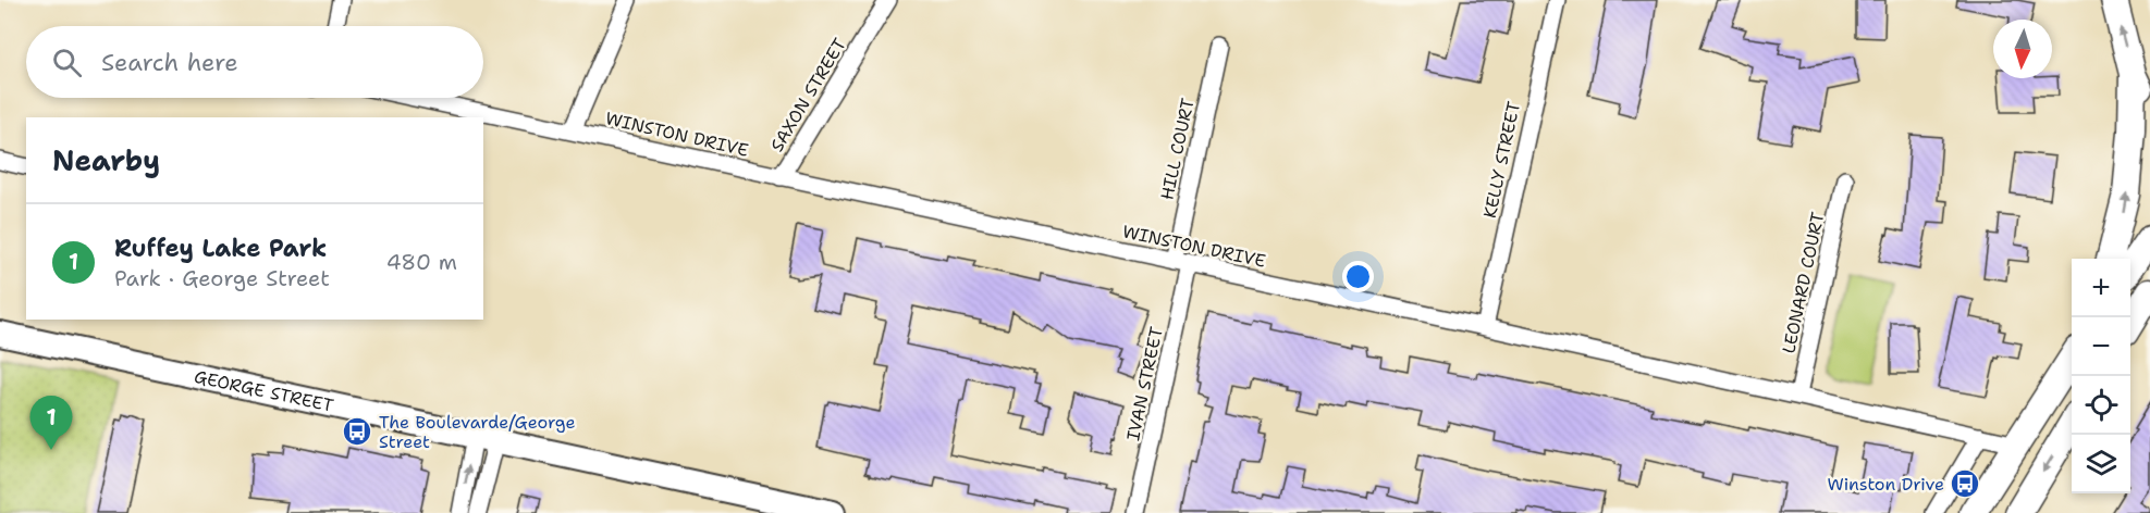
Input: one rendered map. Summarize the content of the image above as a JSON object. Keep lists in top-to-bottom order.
{
  "streets": {
    "main road": ["GEORGE STREET"],
    "street": [
      "SAXON STREET",
      "WINSTON DRIVE",
      "HILL COURT",
      "KELLY STREET",
      "LEONARD COURT",
      "IVAN STREET"
    ]
  },
  "crossings": [
    ["SAXON STREET", "WINSTON DRIVE"],
    ["WINSTON DRIVE", "HILL COURT"],
    ["WINSTON DRIVE", "KELLY STREET"],
    ["WINSTON DRIVE", "LEONARD COURT"],
    ["WINSTON DRIVE", "IVAN STREET"],
    ["HILL COURT", "IVAN STREET"]
  ],
  "places": {
    "bus stop": ["The Boulevarde/George Street", "Winston Drive"]
  },
  "north": "bottom",
  "page": {
    "search": "Search here",
    "heading": "Nearby",
    "list": [
      {
        "mark": "1",
        "name": "Ruffey Lake Park",
        "note": "Park · George Street",
        "value": "480 m"
      }
    ],
    "map_buttons": ["+", "−"],
    "pins": "1"
  }
}
